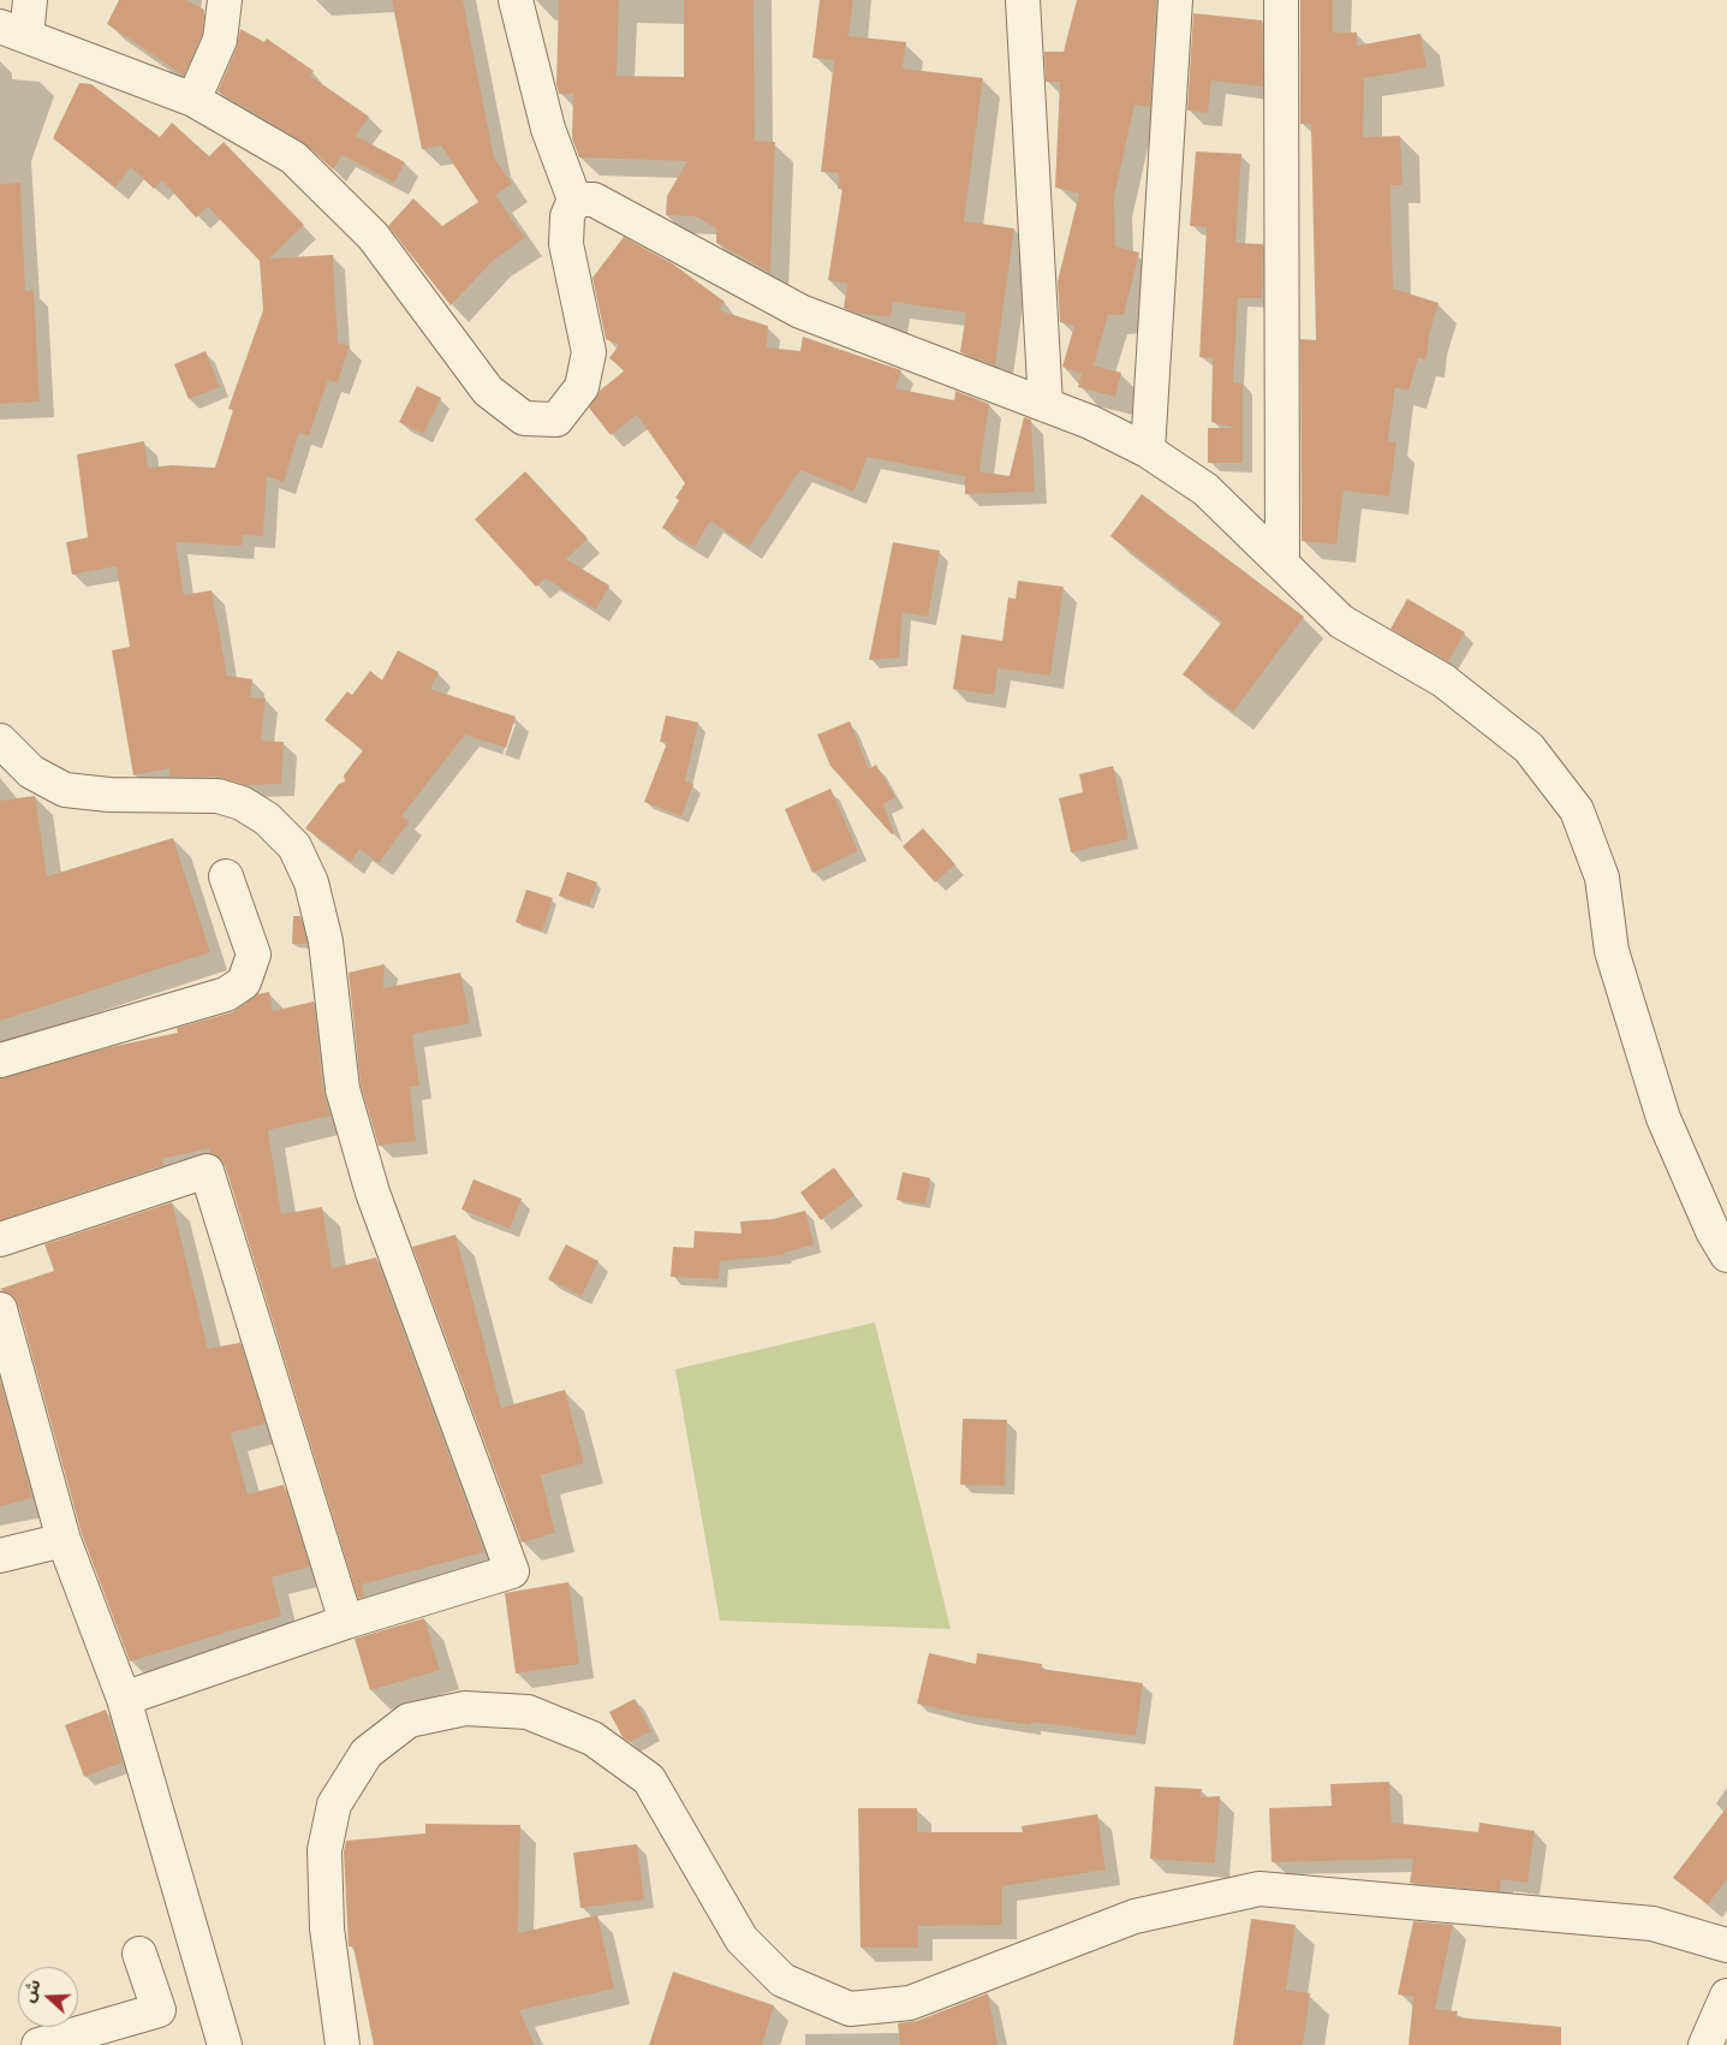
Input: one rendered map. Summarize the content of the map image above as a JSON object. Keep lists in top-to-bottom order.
{
  "north": "left"
}
